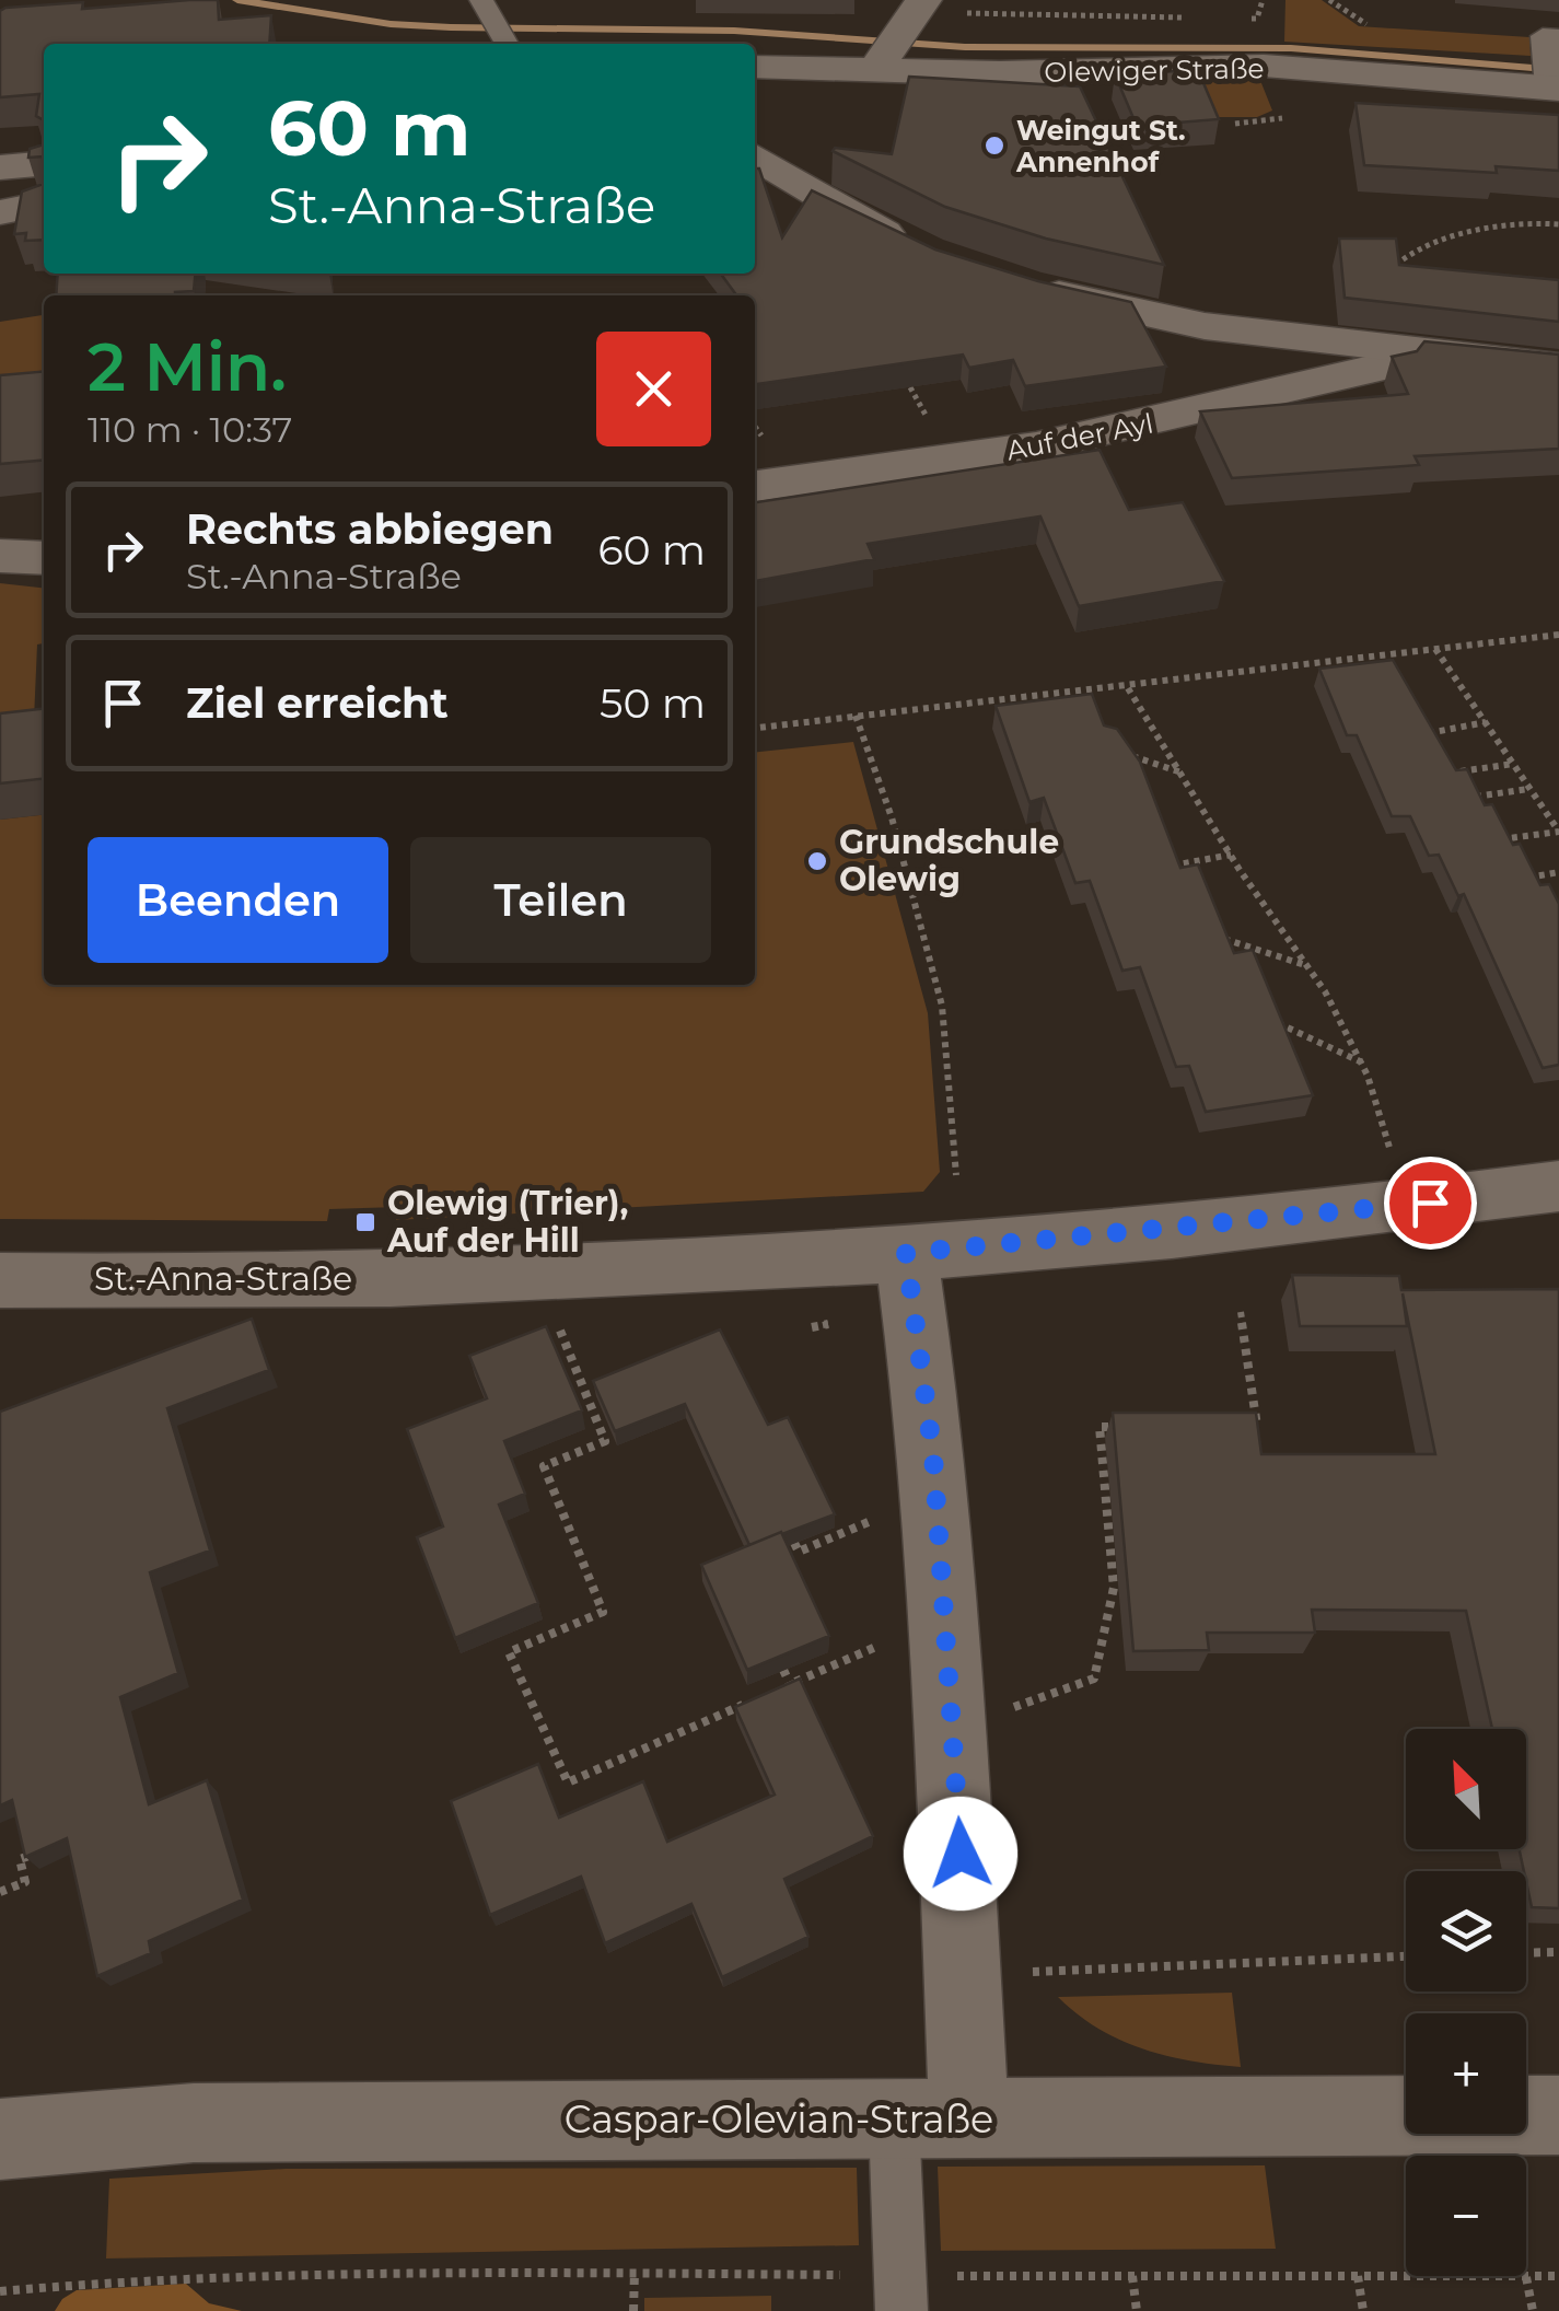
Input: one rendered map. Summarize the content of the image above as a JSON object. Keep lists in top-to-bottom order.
{
  "streets": {
    "street": [
      "Olewiger Straße",
      "Auf der Ayl",
      "St.-Anna-Straße",
      "Caspar-Olevian-Straße"
    ]
  },
  "places": {
    "other": ["Weingut St. Annenhof", "Grundschule Olewig"],
    "transit": ["Olewig (Trier), Auf der Hill"]
  },
  "north": "top left",
  "page": {
    "turn": ["60 m", "St.-Anna-Straße"],
    "heading": ["2 Min.", "110 m · 10:37"],
    "list": [
      {
        "name": "Rechts abbiegen",
        "note": "St.-Anna-Straße",
        "value": "60 m"
      },
      {
        "name": "Ziel erreicht",
        "value": "50 m"
      }
    ],
    "buttons": ["Beenden", "Teilen"],
    "map_buttons": ["+", "−"]
  }
}
